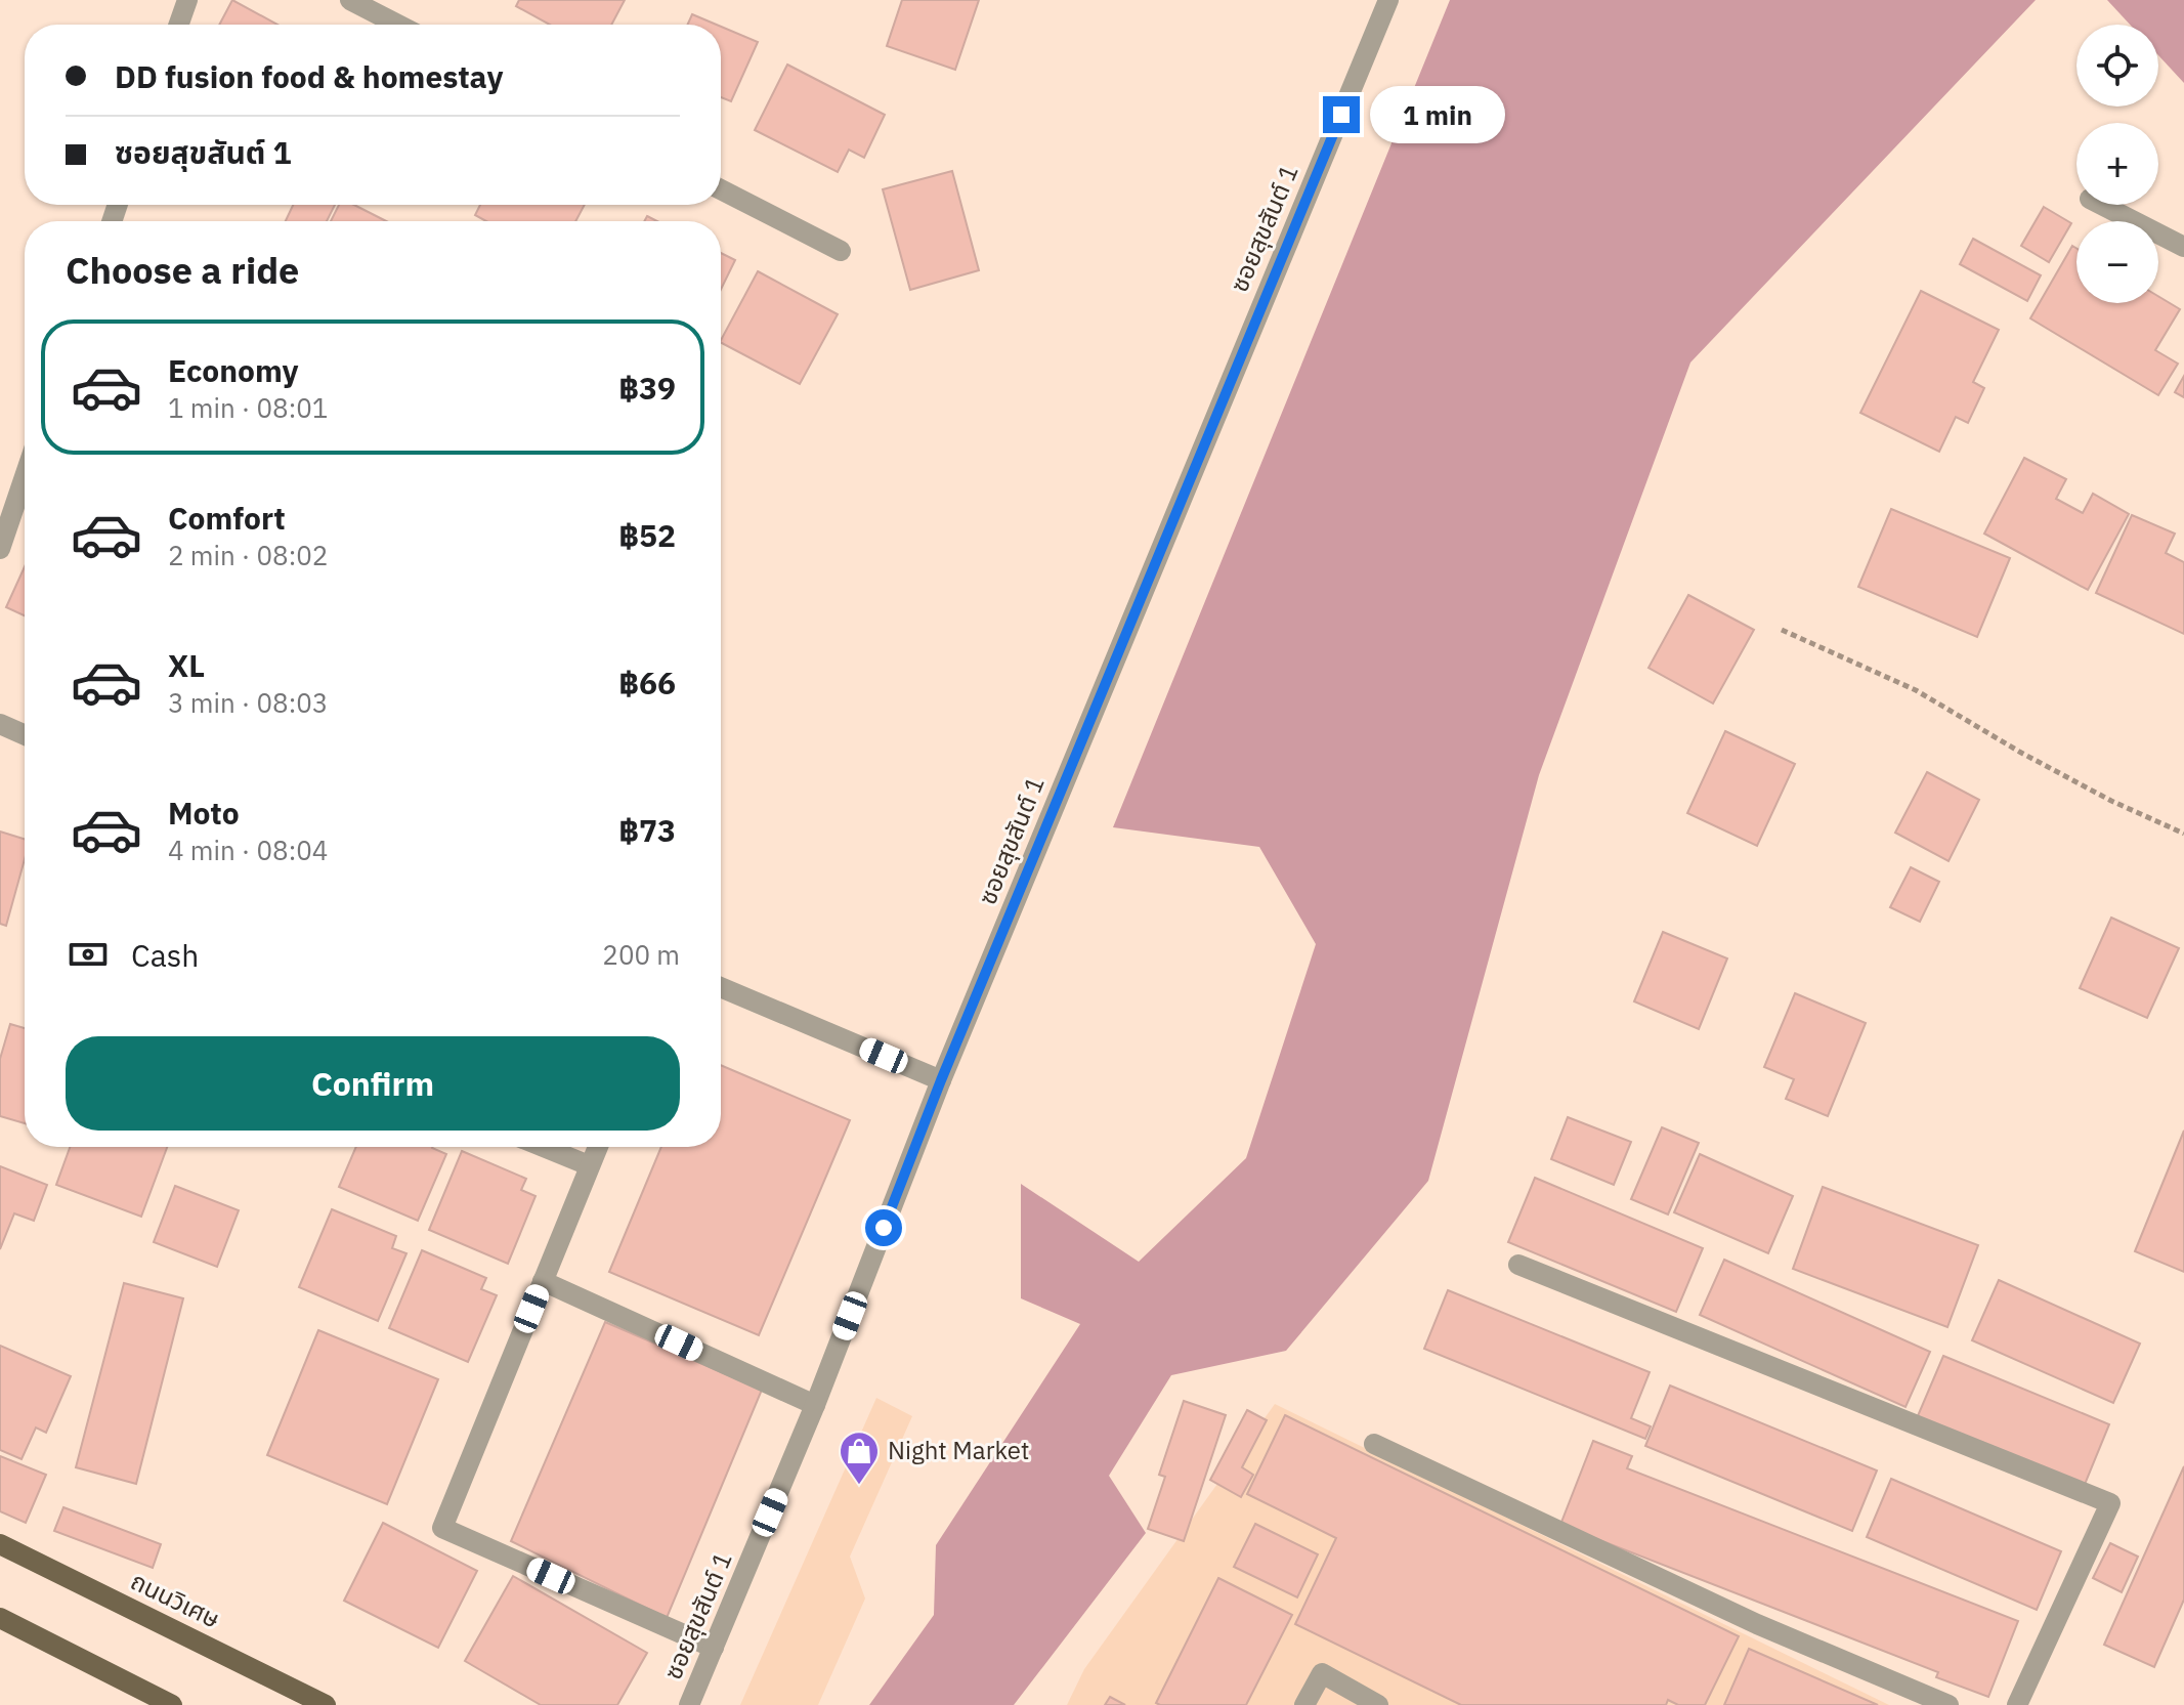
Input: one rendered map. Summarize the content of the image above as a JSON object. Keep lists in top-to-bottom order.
{
  "streets": {
    "main road": ["ถนนวิเศษ"],
    "street": ["ซอยสุขสันต์ 1"]
  },
  "places": {
    "shop": ["Night Market"]
  },
  "page": {
    "map_buttons": ["+", "−"],
    "banner": ["DD fusion food & homestay", "ซอยสุขสันต์ 1"],
    "bubble": "1 min",
    "heading": "Choose a ride",
    "list": [
      {
        "name": "Economy",
        "note": "1 min · 08:01",
        "value": "฿39"
      },
      {
        "name": "Comfort",
        "note": "2 min · 08:02",
        "value": "฿52"
      },
      {
        "name": "XL",
        "note": "3 min · 08:03",
        "value": "฿66"
      },
      {
        "name": "Moto",
        "note": "4 min · 08:04",
        "value": "฿73"
      }
    ],
    "pay": ["Cash", "200 m"],
    "buttons": "Confirm"
  }
}
